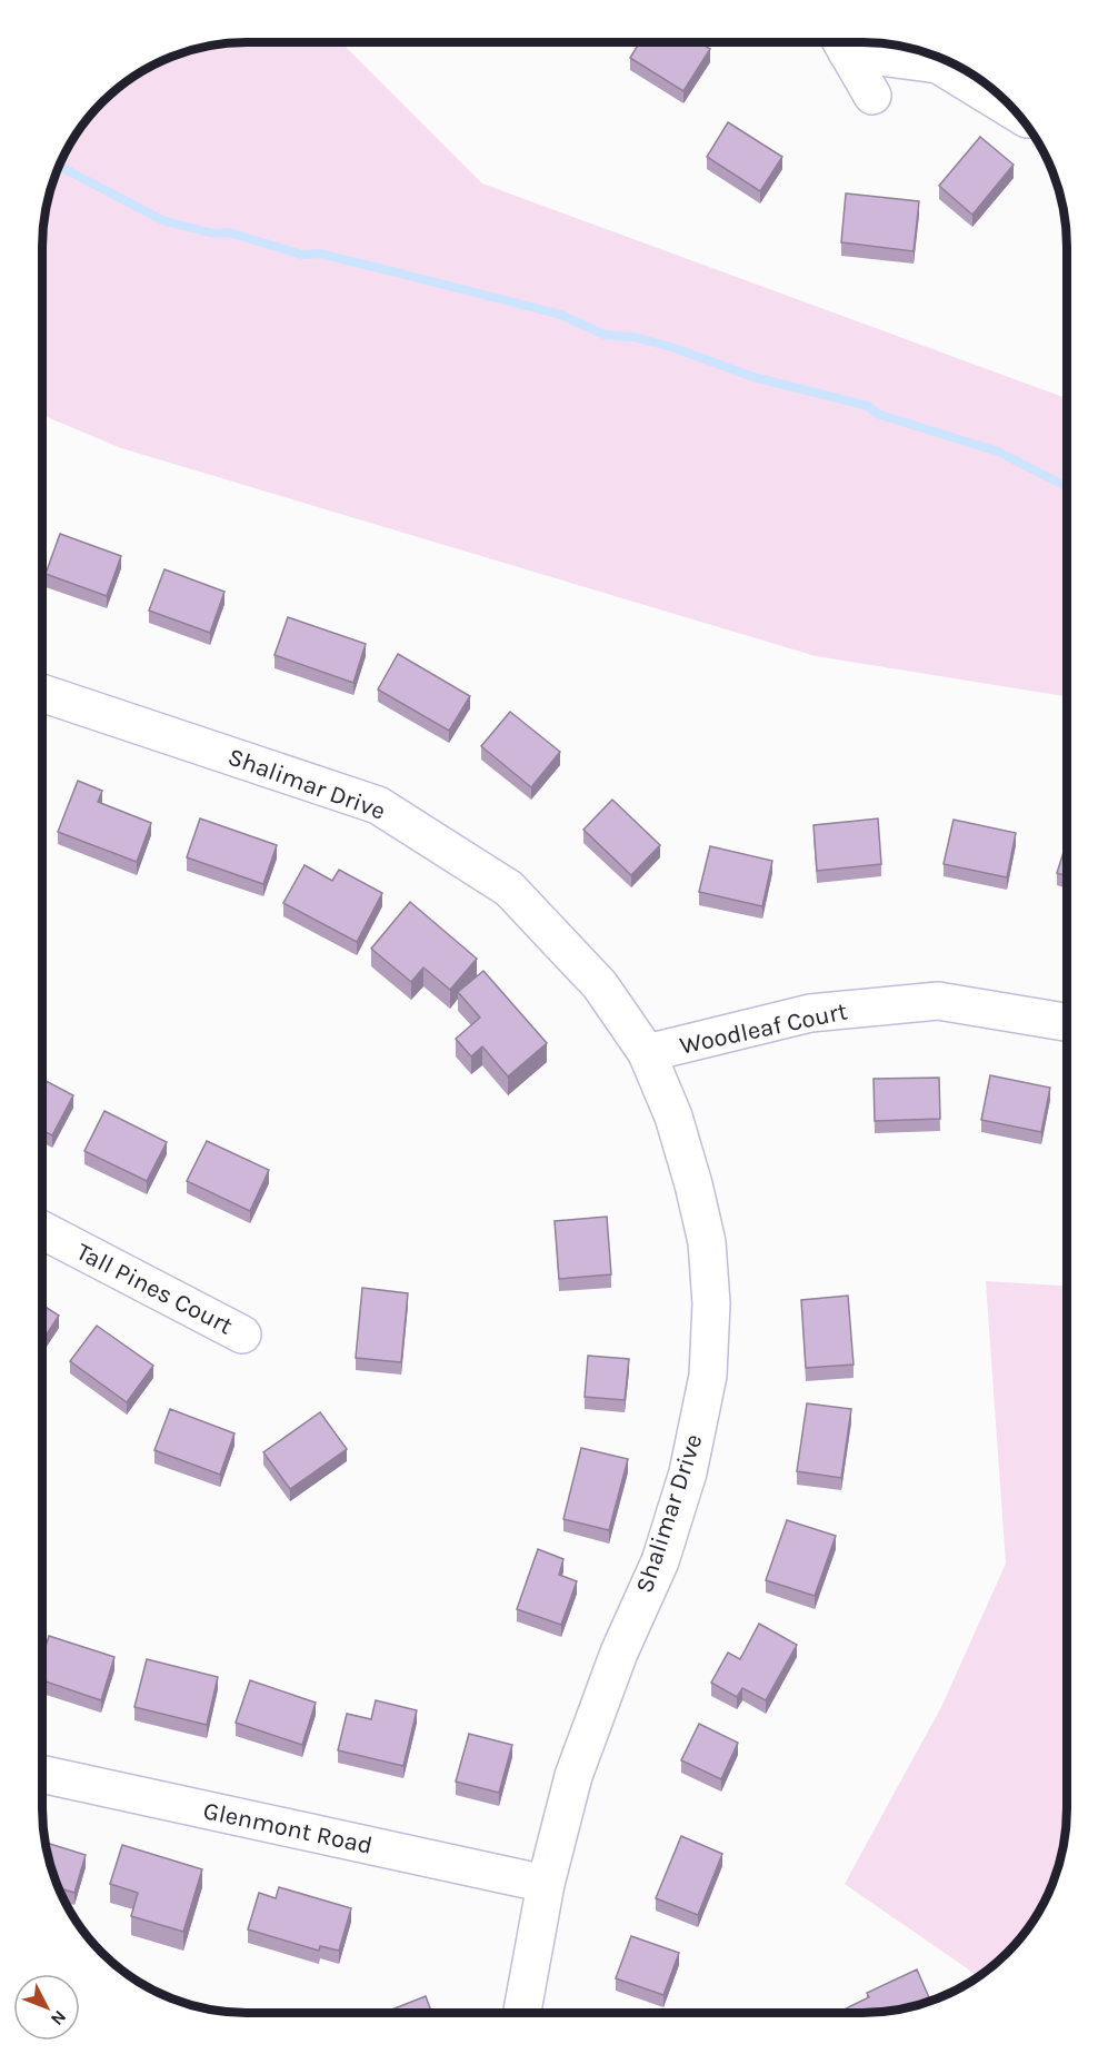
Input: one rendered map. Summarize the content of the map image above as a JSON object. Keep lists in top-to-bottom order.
{
  "streets": {
    "street": [
      "Shalimar Drive",
      "Woodleaf Court",
      "Tall Pines Court",
      "Glenmont Road"
    ]
  },
  "crossings": [
    ["Shalimar Drive", "Woodleaf Court"],
    ["Shalimar Drive", "Glenmont Road"]
  ],
  "north": "bottom right"
}
